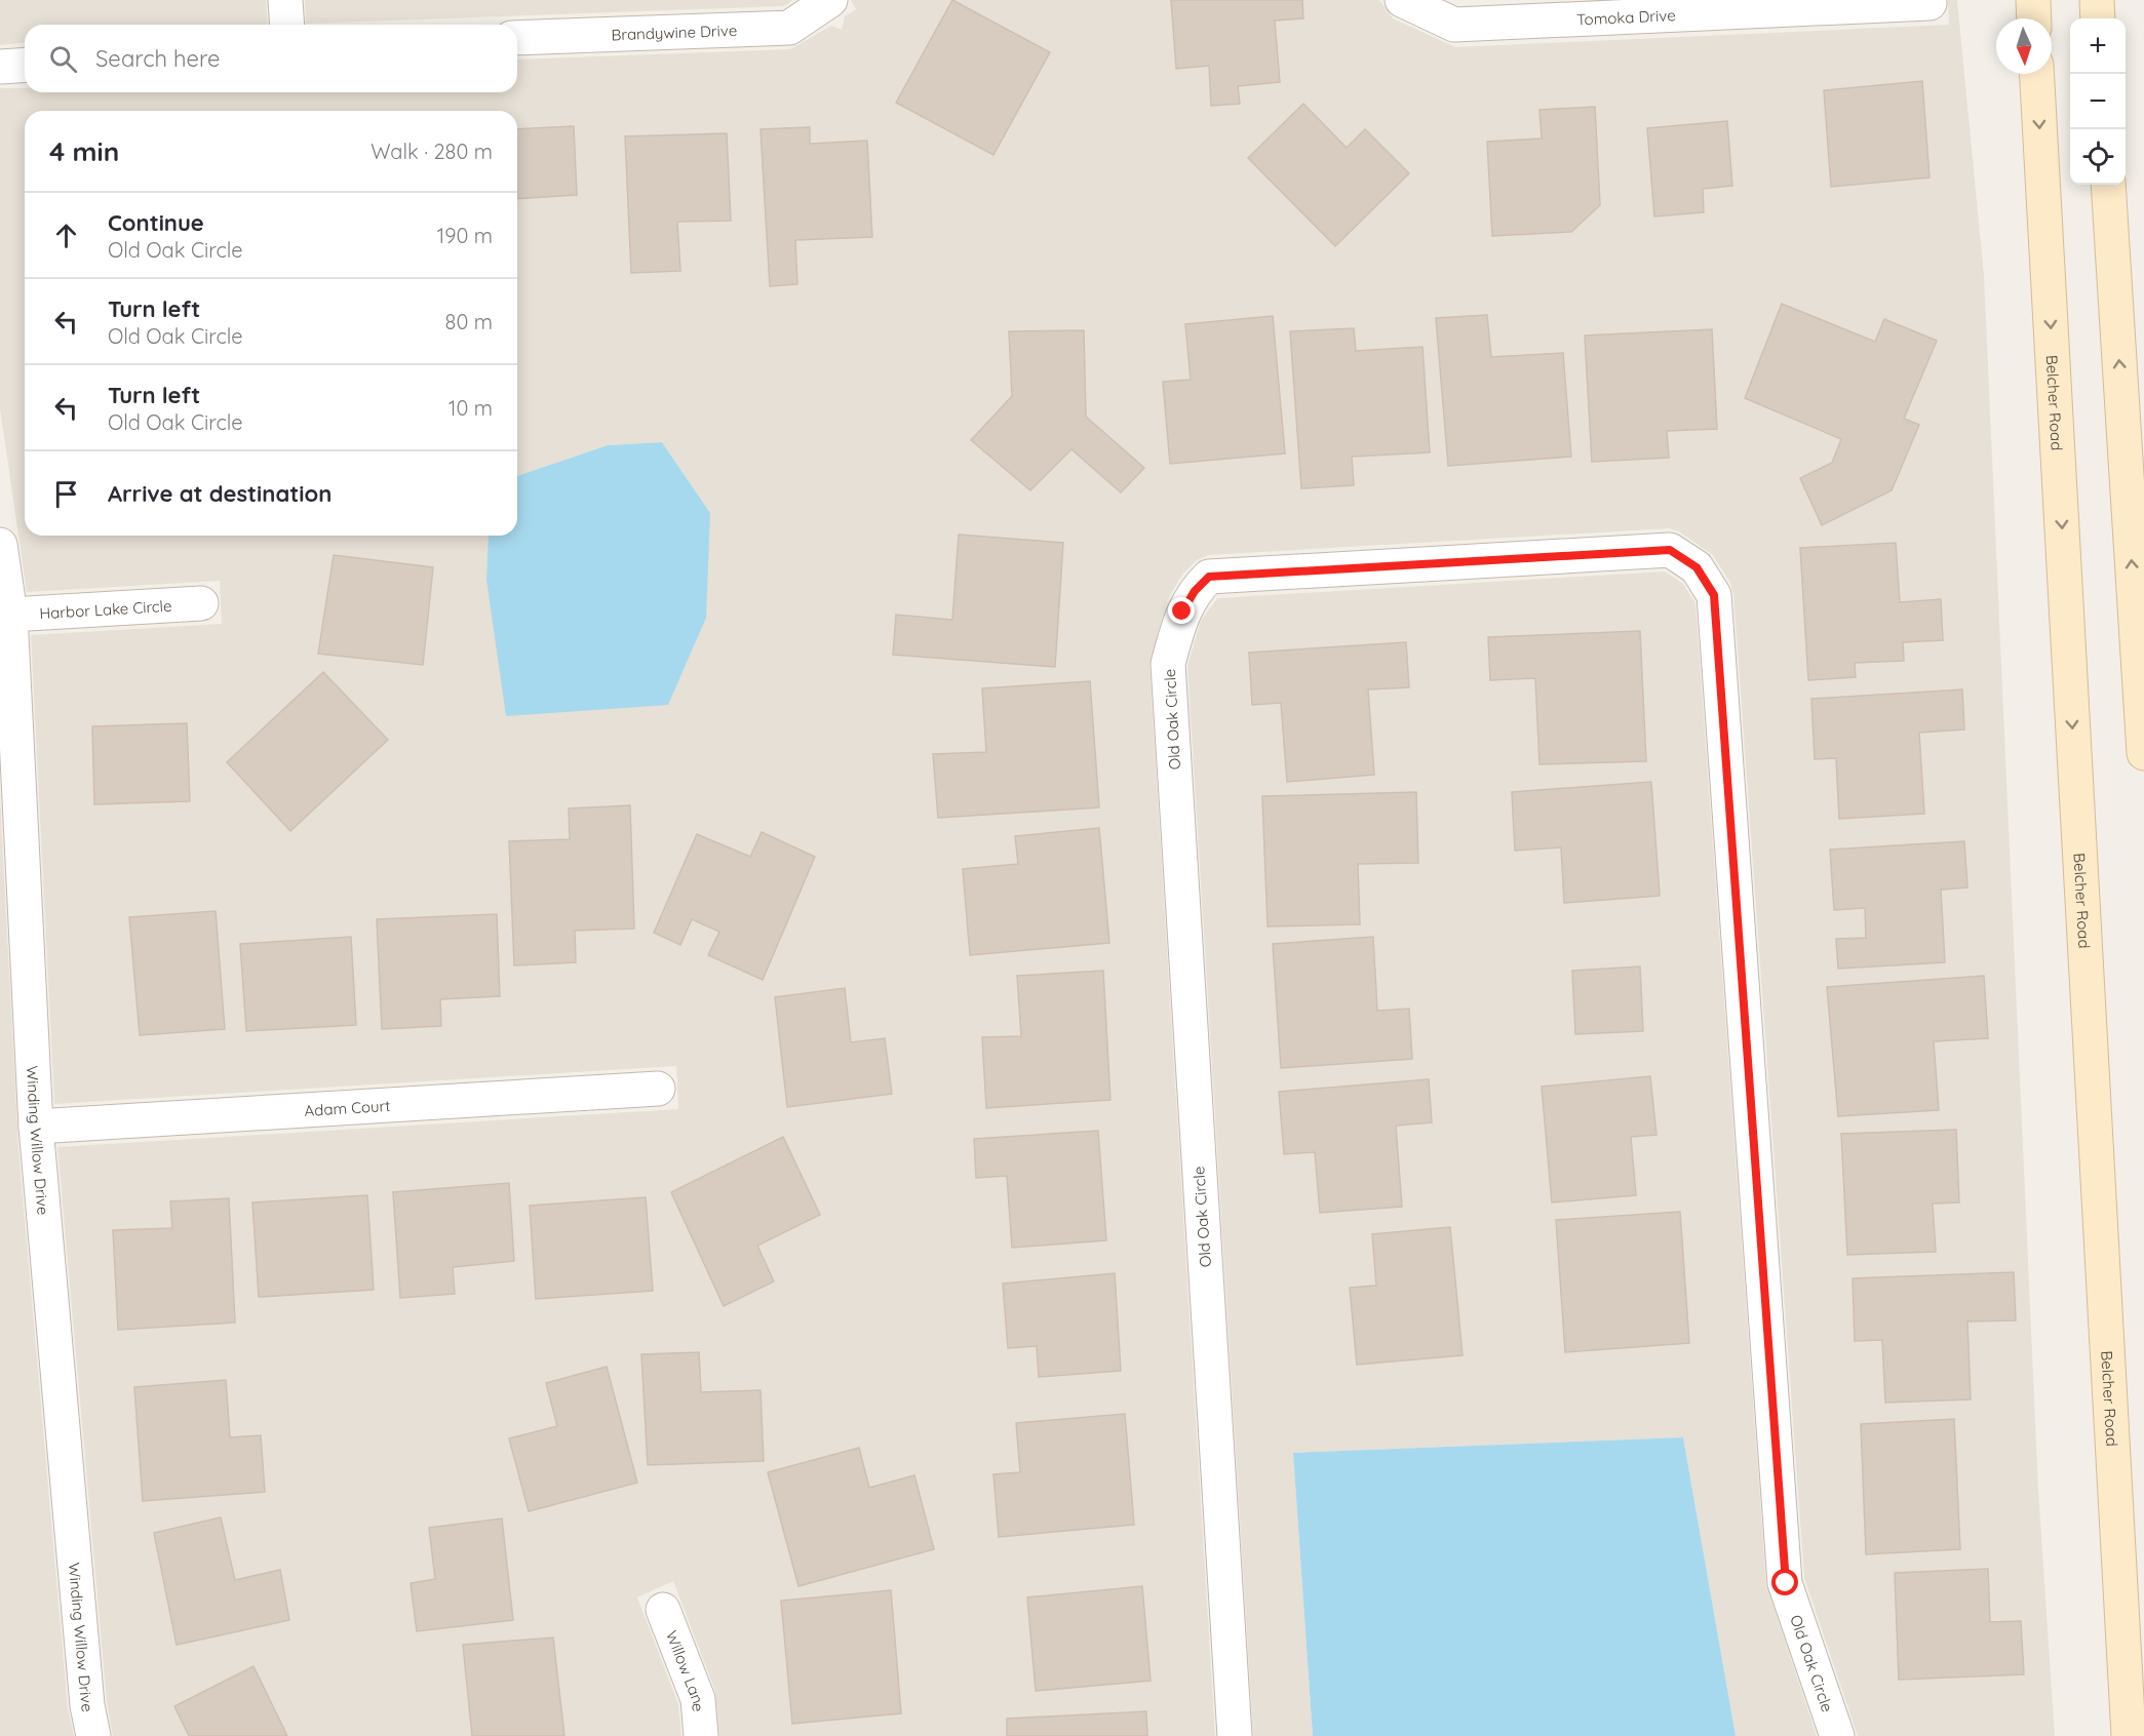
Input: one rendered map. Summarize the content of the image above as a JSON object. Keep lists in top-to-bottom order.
{
  "streets": {
    "main road": ["Belcher Road"],
    "street": [
      "Tomoka Drive",
      "Brandywine Drive",
      "Harbor Lake Circle",
      "Old Oak Circle",
      "Adam Court",
      "Winding Willow Drive",
      "Willow Lane"
    ]
  },
  "crossings": [
    ["Harbor Lake Circle", "Winding Willow Drive"],
    ["Adam Court", "Winding Willow Drive"]
  ],
  "north": "bottom",
  "page": {
    "map_buttons": ["+", "−"],
    "search": "Search here",
    "heading": ["4 min", "Walk · 280 m"],
    "list": [
      ["Continue", "Old Oak Circle", "190 m"],
      ["Turn left", "Old Oak Circle", "80 m"],
      ["Turn left", "Old Oak Circle", "10 m"],
      "Arrive at destination"
    ]
  }
}
